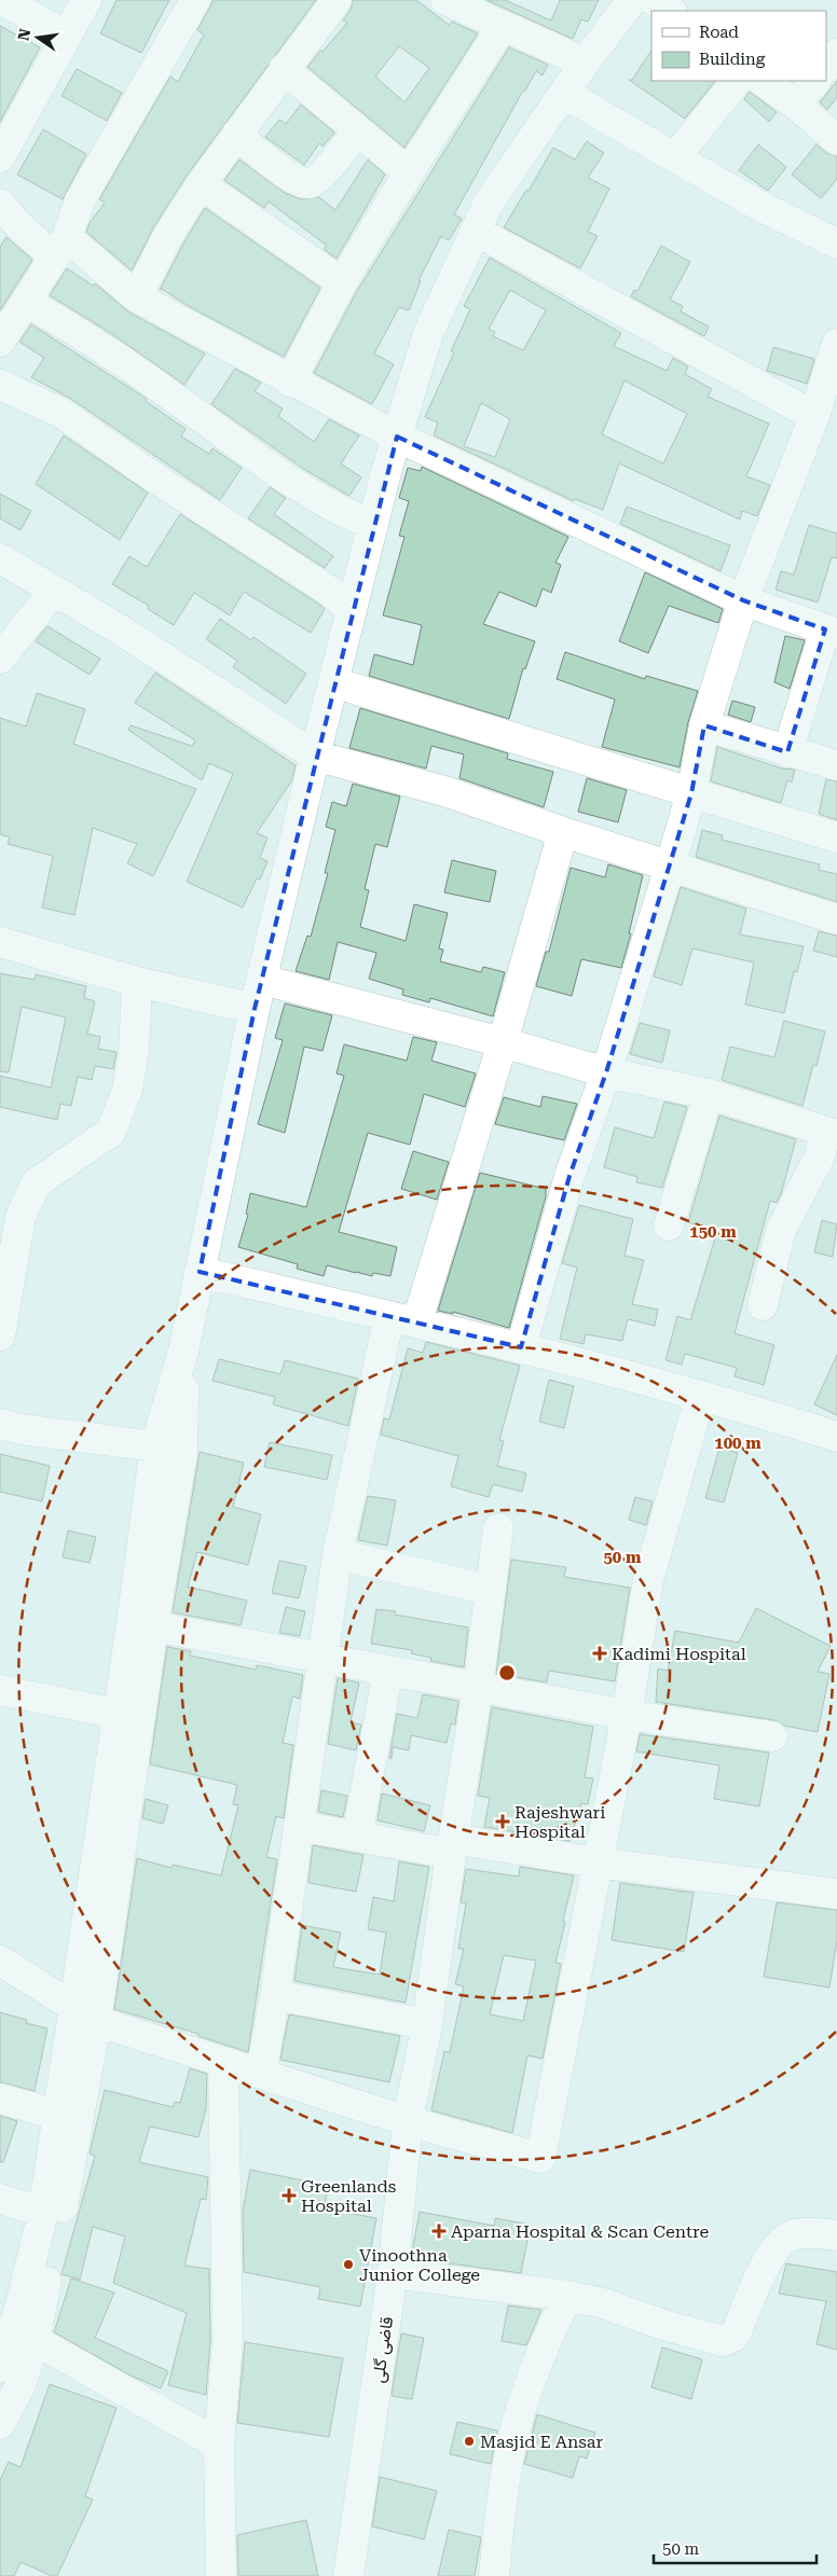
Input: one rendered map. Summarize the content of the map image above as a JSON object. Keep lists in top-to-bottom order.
{
  "streets": {
    "street": ["قاضی گلی"]
  },
  "places": {
    "health": [
      "Kadimi Hospital",
      "Rajeshwari Hospital",
      "Greenlands Hospital",
      "Aparna Hospital & Scan Centre"
    ],
    "other": ["Vinoothna Junior College", "Masjid E Ansar"]
  },
  "legend": ["Road", "Building"],
  "scale_bar": "50 m",
  "north": "left",
  "rings": ["150 m", "100 m", "50 m"]
}
